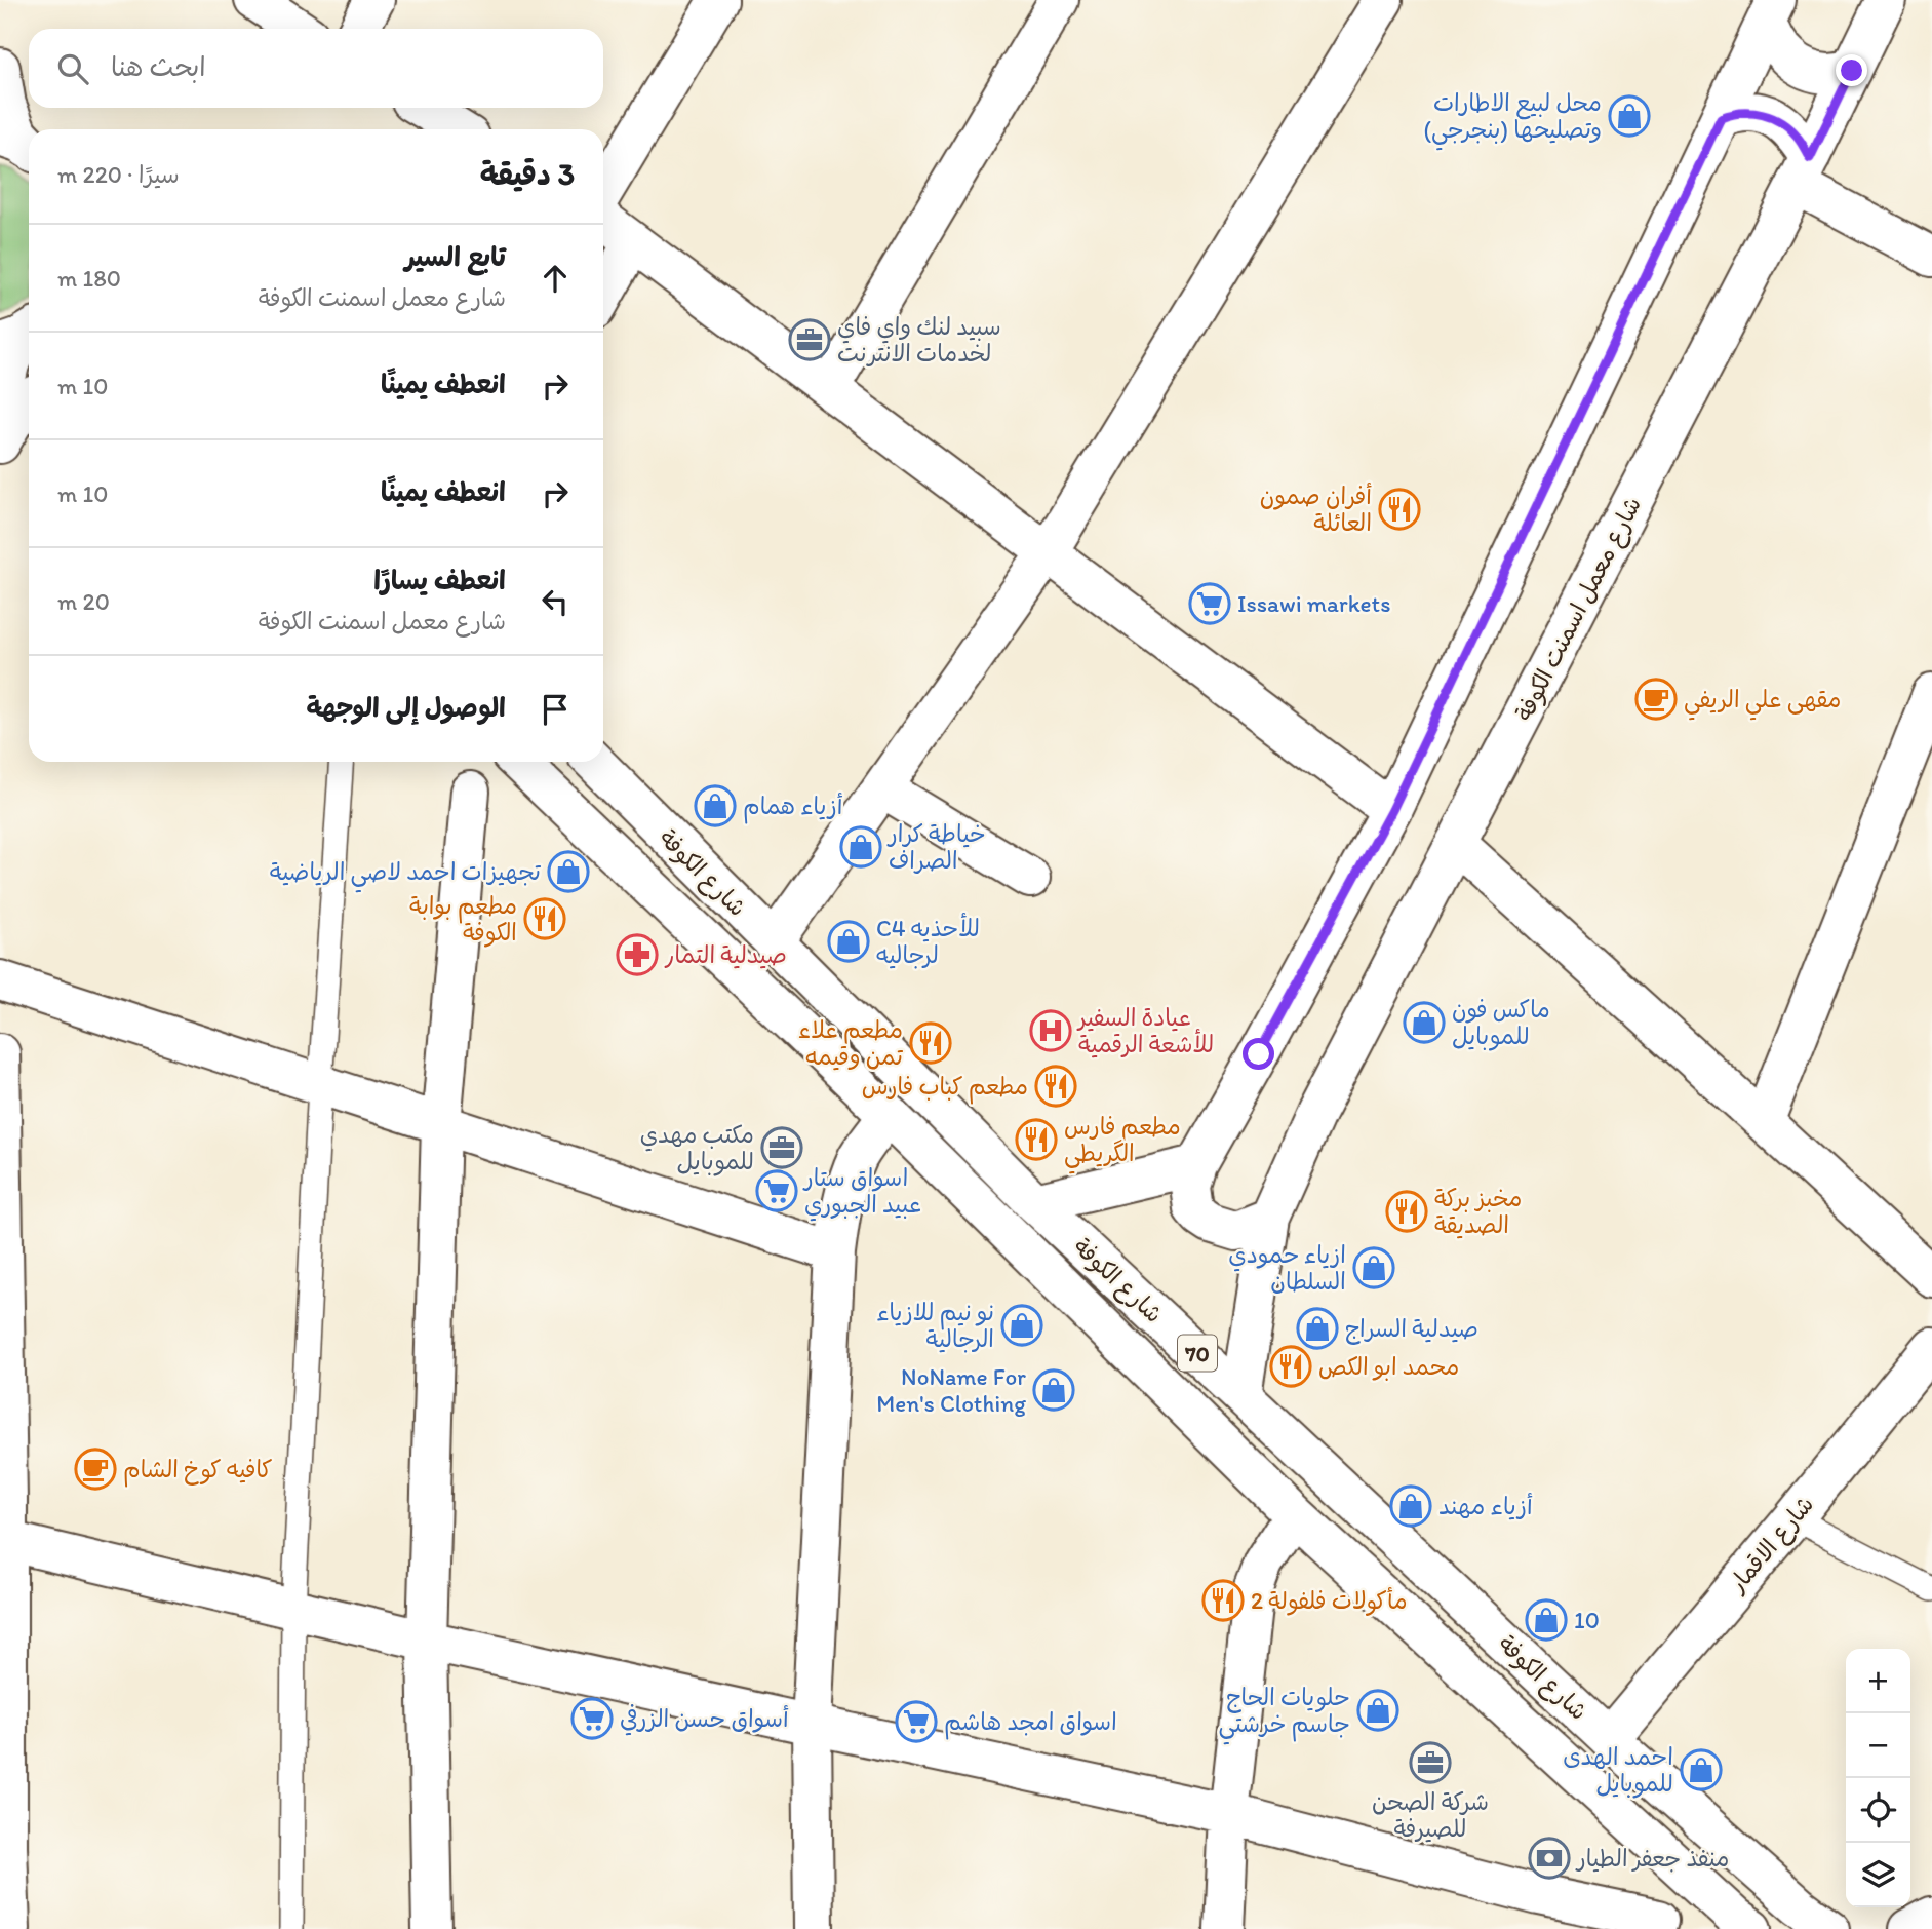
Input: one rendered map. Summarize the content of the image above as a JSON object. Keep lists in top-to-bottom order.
{
  "streets": {
    "main road": [
      "شارع معمل اسمنت الكوفة",
      "شارع الكوفة",
      "70",
      "شارع الاقمار"
    ]
  },
  "crossings": [
    ["شارع معمل اسمنت الكوفة", "شارع الكوفة"],
    ["شارع الكوفة", "شارع الاقمار"]
  ],
  "places": {
    "shop": [
      "محل لبيع الاطارات وتصليحها (بنجرجي)",
      "أزياء همام",
      "خياطة كرار الصراف",
      "تجهيزات احمد لاصي الرياضية",
      "C4 للأحذيه لرجاليه",
      "ماكس فون للموبايل",
      "ازياء حمودي السلطان",
      "نو نيم للازياء الرجالية",
      "صيدلية السراج",
      "NoName For Men's Clothing",
      "أزياء مهند",
      "10",
      "حلويات الحاج جاسم خرشتي",
      "احمد الهدى للموبايل"
    ],
    "office": ["سبيد لنك واي فاي لخدمات الانترنت", "مكتب مهدي للموبايل", "شركة الصحن للصيرفة"],
    "restaurant": [
      "أفران صمون العائلة",
      "مطعم بوابة الكوفة",
      "مطعم علاء تمن وقيمه",
      "مطعم كباب فارس",
      "مطعم فارس الگريطي",
      "مخبز بركة الصديقة",
      "محمد ابو الكص",
      "مأكولات فلفولة 2"
    ],
    "supermarket": [
      "Issawi markets",
      "اسواق ستار عبيد الجبوري",
      "أسواق حسن الزرفي",
      "اسواق امجد هاشم"
    ],
    "cafe": ["مقهى علي الريفي", "كافيه كوخ الشام"],
    "pharmacy": ["صيدلية التمار"],
    "hospital": ["عيادة السفير للأشعة الرقمية"],
    "bank": ["منفذ جعفر الطيار"]
  },
  "page": {
    "search": "ابحث هنا",
    "heading": ["3 دقيقة", "سيرًا · 220 m"],
    "list": [
      ["تابع السير", "شارع معمل اسمنت الكوفة", "180 m"],
      ["انعطف يمينًا", "10 m"],
      ["انعطف يمينًا", "10 m"],
      ["انعطف يسارًا", "شارع معمل اسمنت الكوفة", "20 m"],
      "الوصول إلى الوجهة"
    ],
    "map_buttons": ["+", "−"]
  }
}
